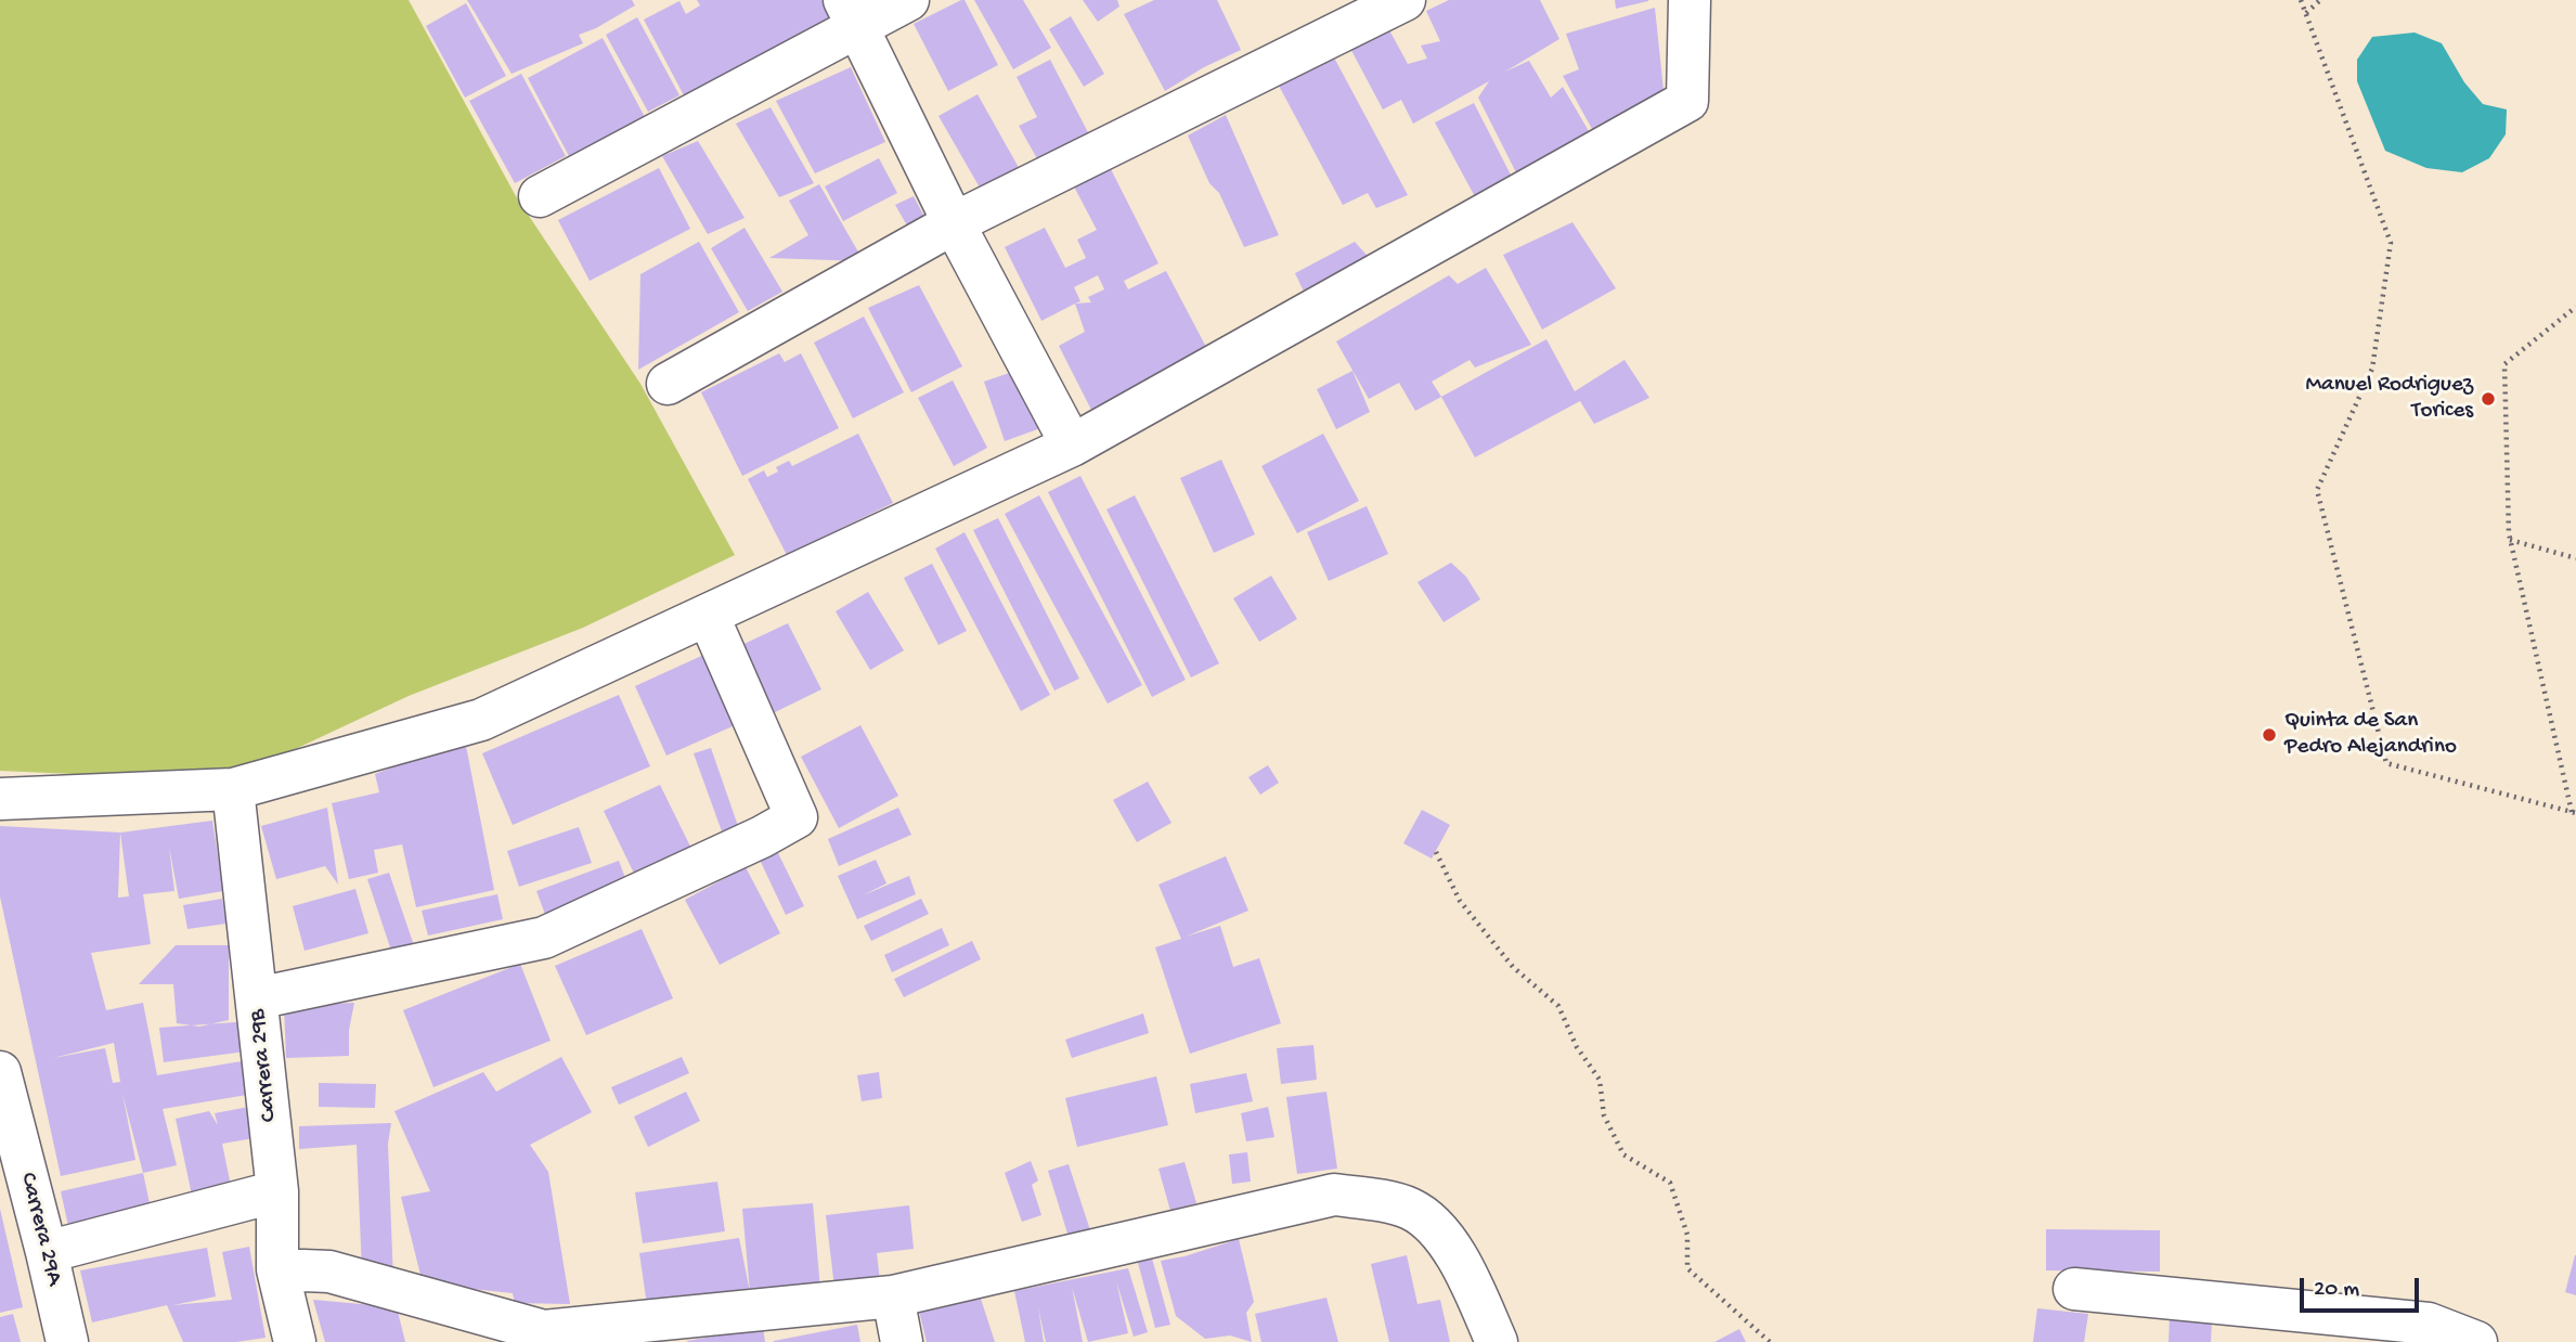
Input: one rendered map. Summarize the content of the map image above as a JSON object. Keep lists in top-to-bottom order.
{
  "streets": {
    "street": ["Carrera 29B", "Carrera 29A"]
  },
  "places": ["Manuel Rodriguez Torices", "Quinta de San Pedro Alejandrino"],
  "scale_bar": "20 m"
}
